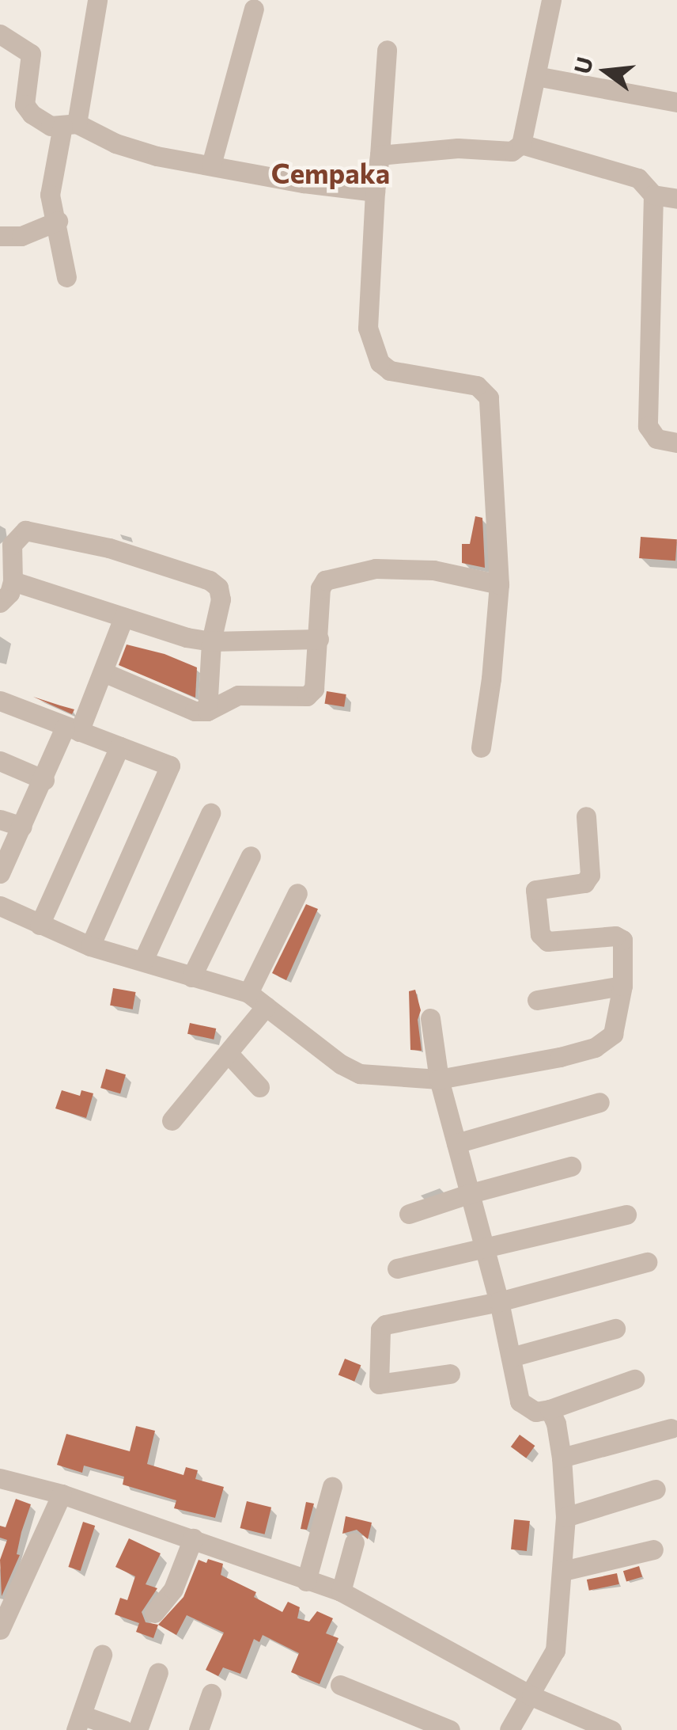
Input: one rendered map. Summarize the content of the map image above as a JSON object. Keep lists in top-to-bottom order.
{
  "districts": ["Cempaka"],
  "north": "left"
}
